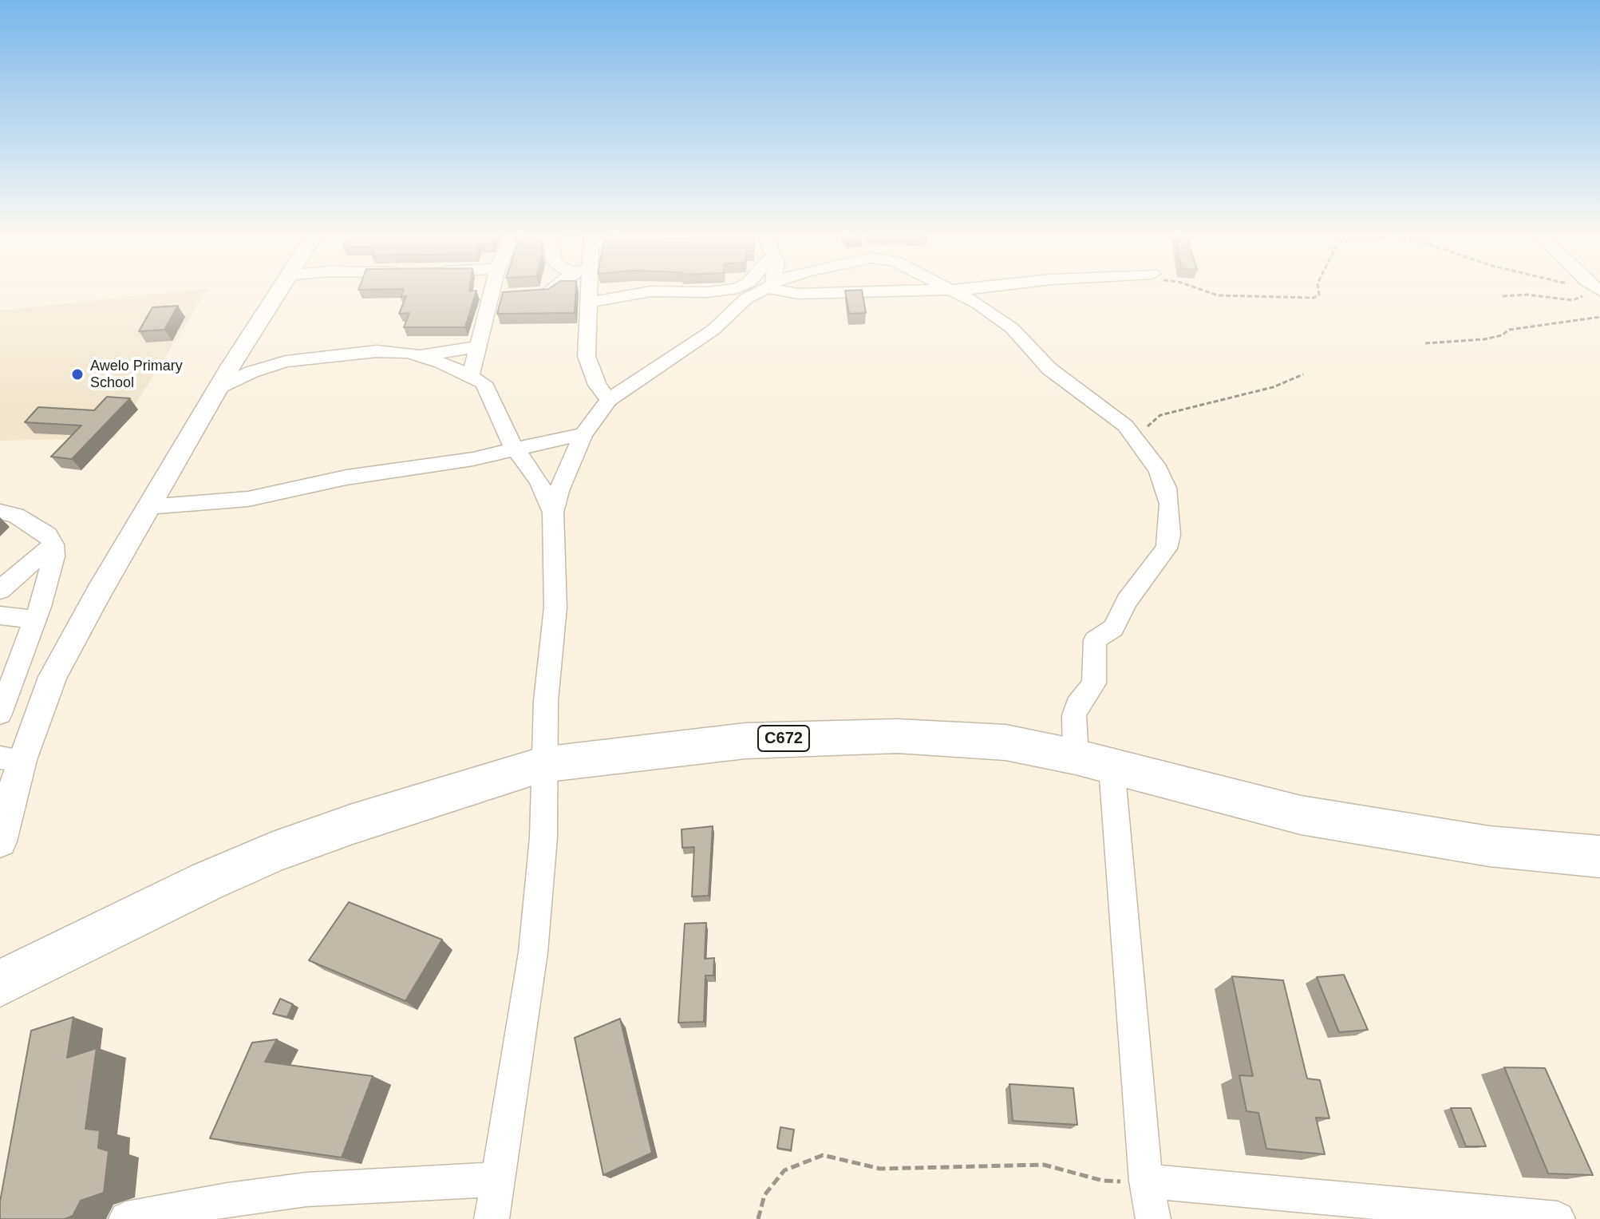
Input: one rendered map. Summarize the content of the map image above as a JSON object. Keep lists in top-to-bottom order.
{
  "streets": {
    "main road": ["C672"]
  },
  "places": ["Awelo Primary School"]
}
